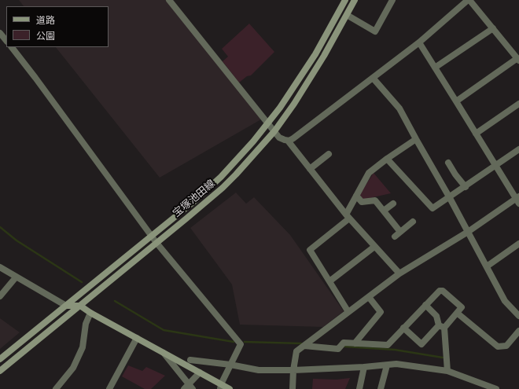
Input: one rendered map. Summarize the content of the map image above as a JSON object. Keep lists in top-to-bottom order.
{
  "streets": {
    "street": ["宝塚池田線"]
  },
  "legend": ["道路", "公園"]
}
